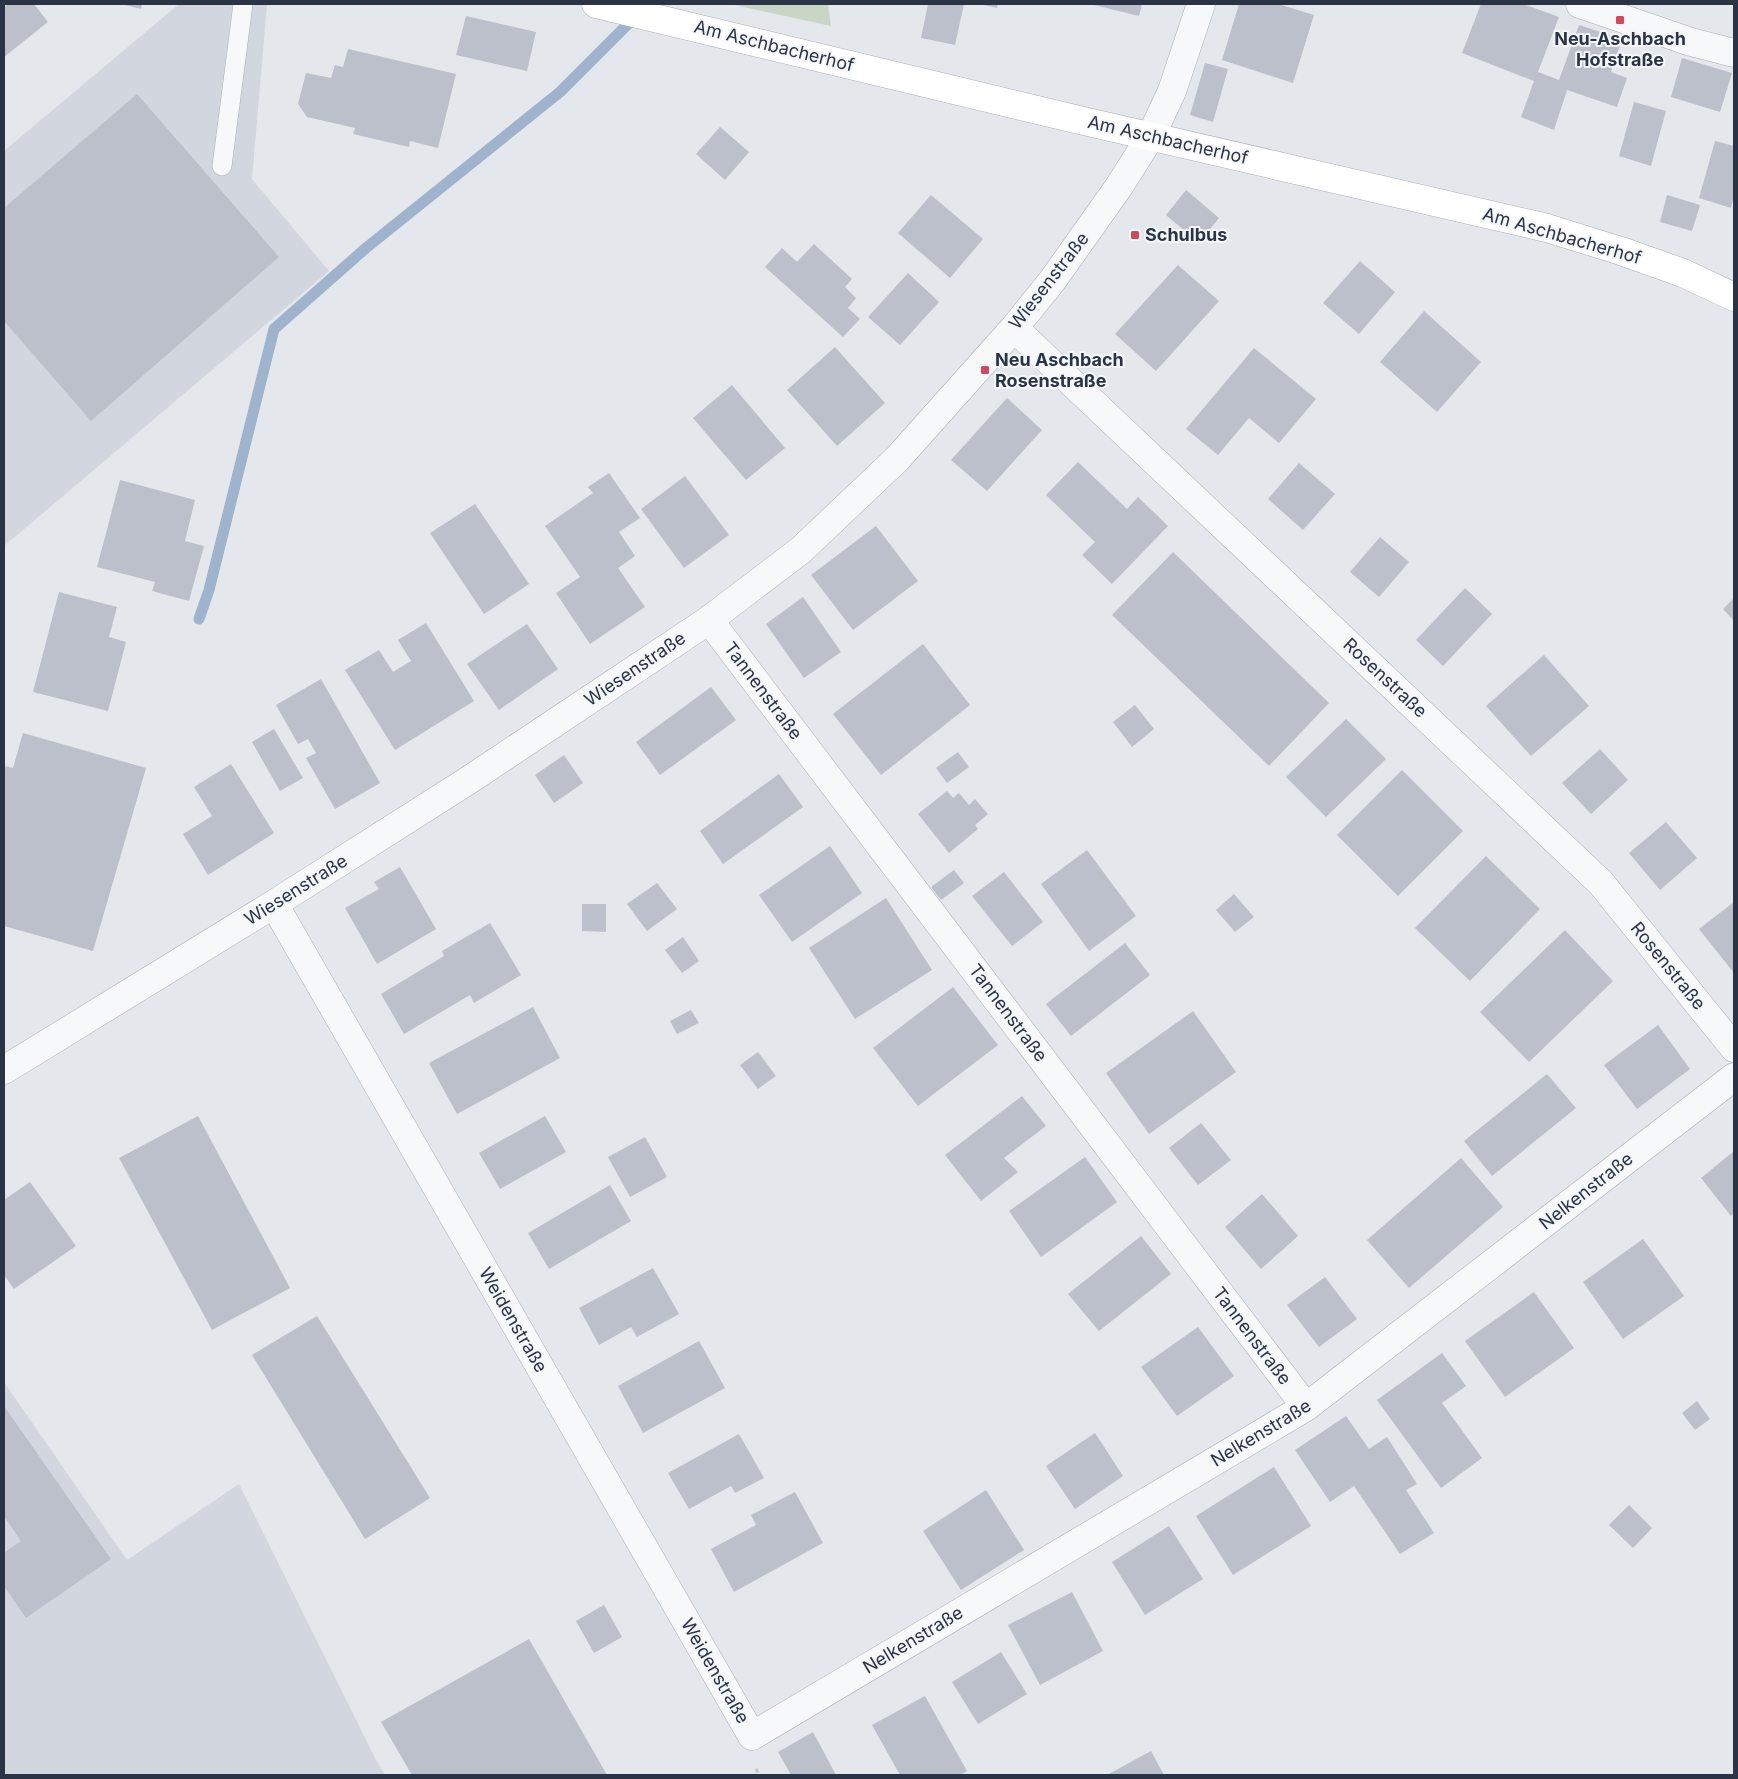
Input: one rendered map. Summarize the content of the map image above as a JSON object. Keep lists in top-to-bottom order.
{
  "streets": {
    "street": [
      "Am Aschbacherhof",
      "Wiesenstraße",
      "Rosenstraße",
      "Tannenstraße",
      "Nelkenstraße",
      "Weidenstraße"
    ]
  },
  "crossings": [
    ["Am Aschbacherhof", "Wiesenstraße"],
    ["Wiesenstraße", "Rosenstraße"],
    ["Wiesenstraße", "Tannenstraße"],
    ["Wiesenstraße", "Weidenstraße"],
    ["Tannenstraße", "Nelkenstraße"],
    ["Nelkenstraße", "Weidenstraße"]
  ],
  "places": {
    "transit": ["Neu-Aschbach Hofstraße", "Schulbus", "Neu Aschbach Rosenstraße"]
  }
}
